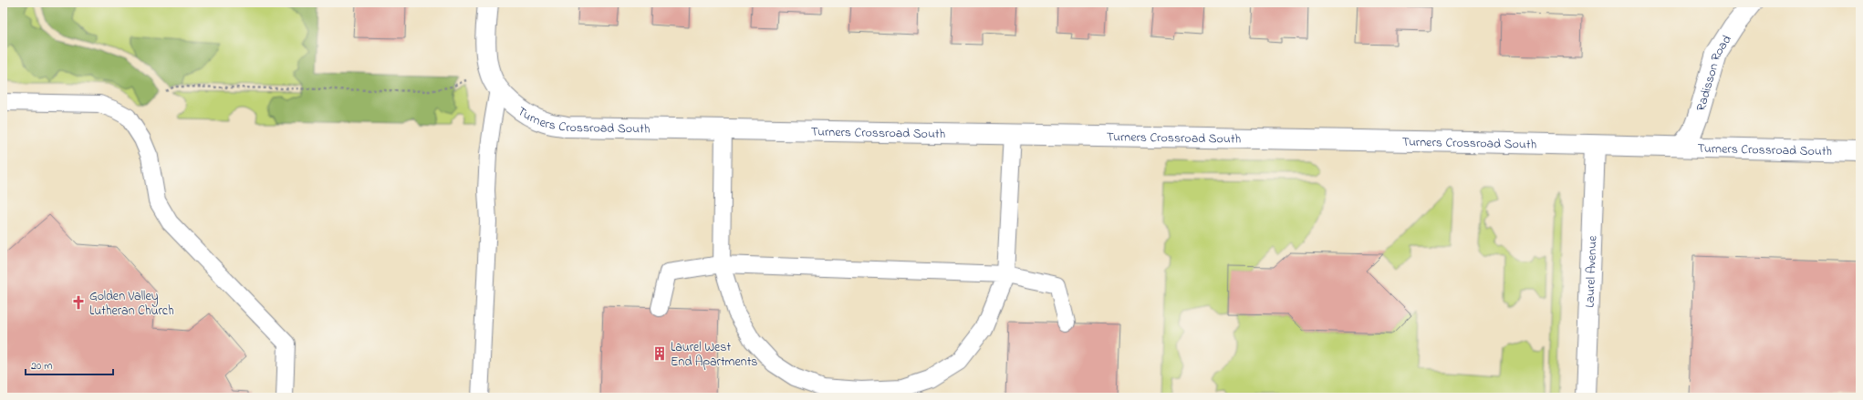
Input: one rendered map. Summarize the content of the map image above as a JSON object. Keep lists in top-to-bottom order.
{
  "streets": {
    "street": ["Radisson Road", "Turners Crossroad South", "Laurel Avenue"]
  },
  "crossings": [
    ["Radisson Road", "Turners Crossroad South"],
    ["Turners Crossroad South", "Laurel Avenue"]
  ],
  "places": {
    "church": ["Golden Valley Lutheran Church"],
    "building": ["Laurel West End Apartments"]
  },
  "scale_bar": "20 m"
}
